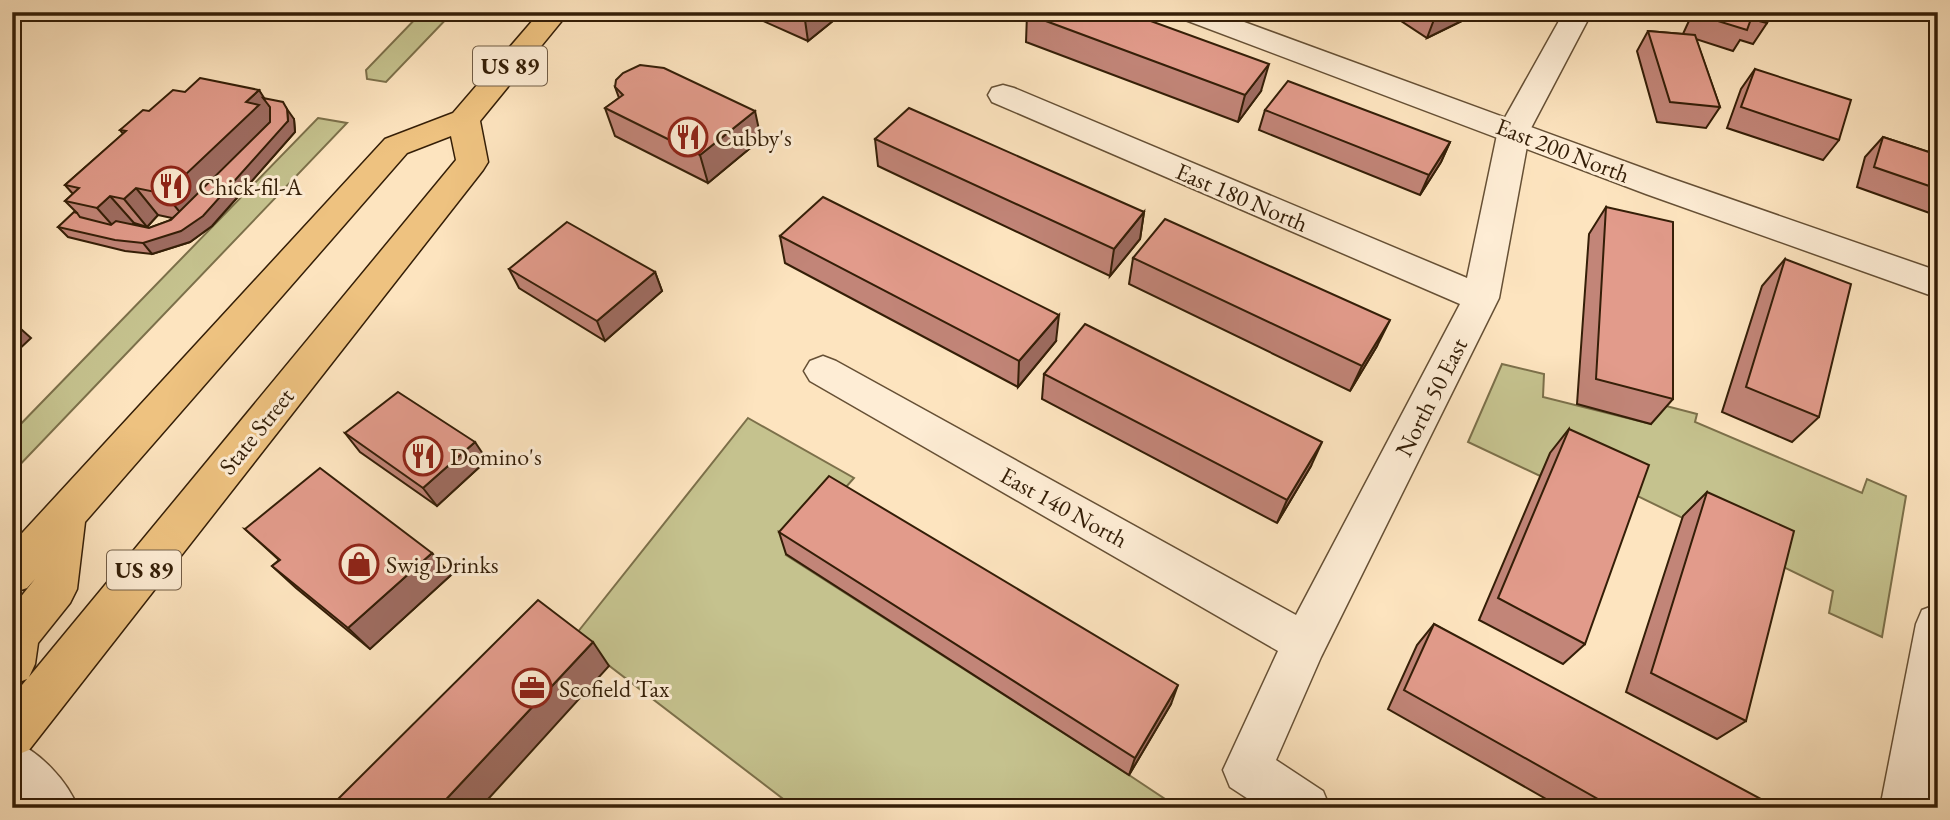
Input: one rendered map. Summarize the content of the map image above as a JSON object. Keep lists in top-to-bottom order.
{
  "streets": {
    "main road": ["US 89", "State Street"],
    "street": [
      "East 200 North",
      "East 180 North",
      "North 50 East",
      "East 140 North"
    ]
  },
  "crossings": [
    ["US 89", "State Street"],
    ["East 200 North", "North 50 East"],
    ["East 180 North", "North 50 East"],
    ["North 50 East", "East 140 North"]
  ],
  "places": {
    "restaurant": ["Cubby's", "Chick-fil-A", "Domino's"],
    "shop": ["Swig Drinks"],
    "office": ["Scofield Tax"]
  }
}
